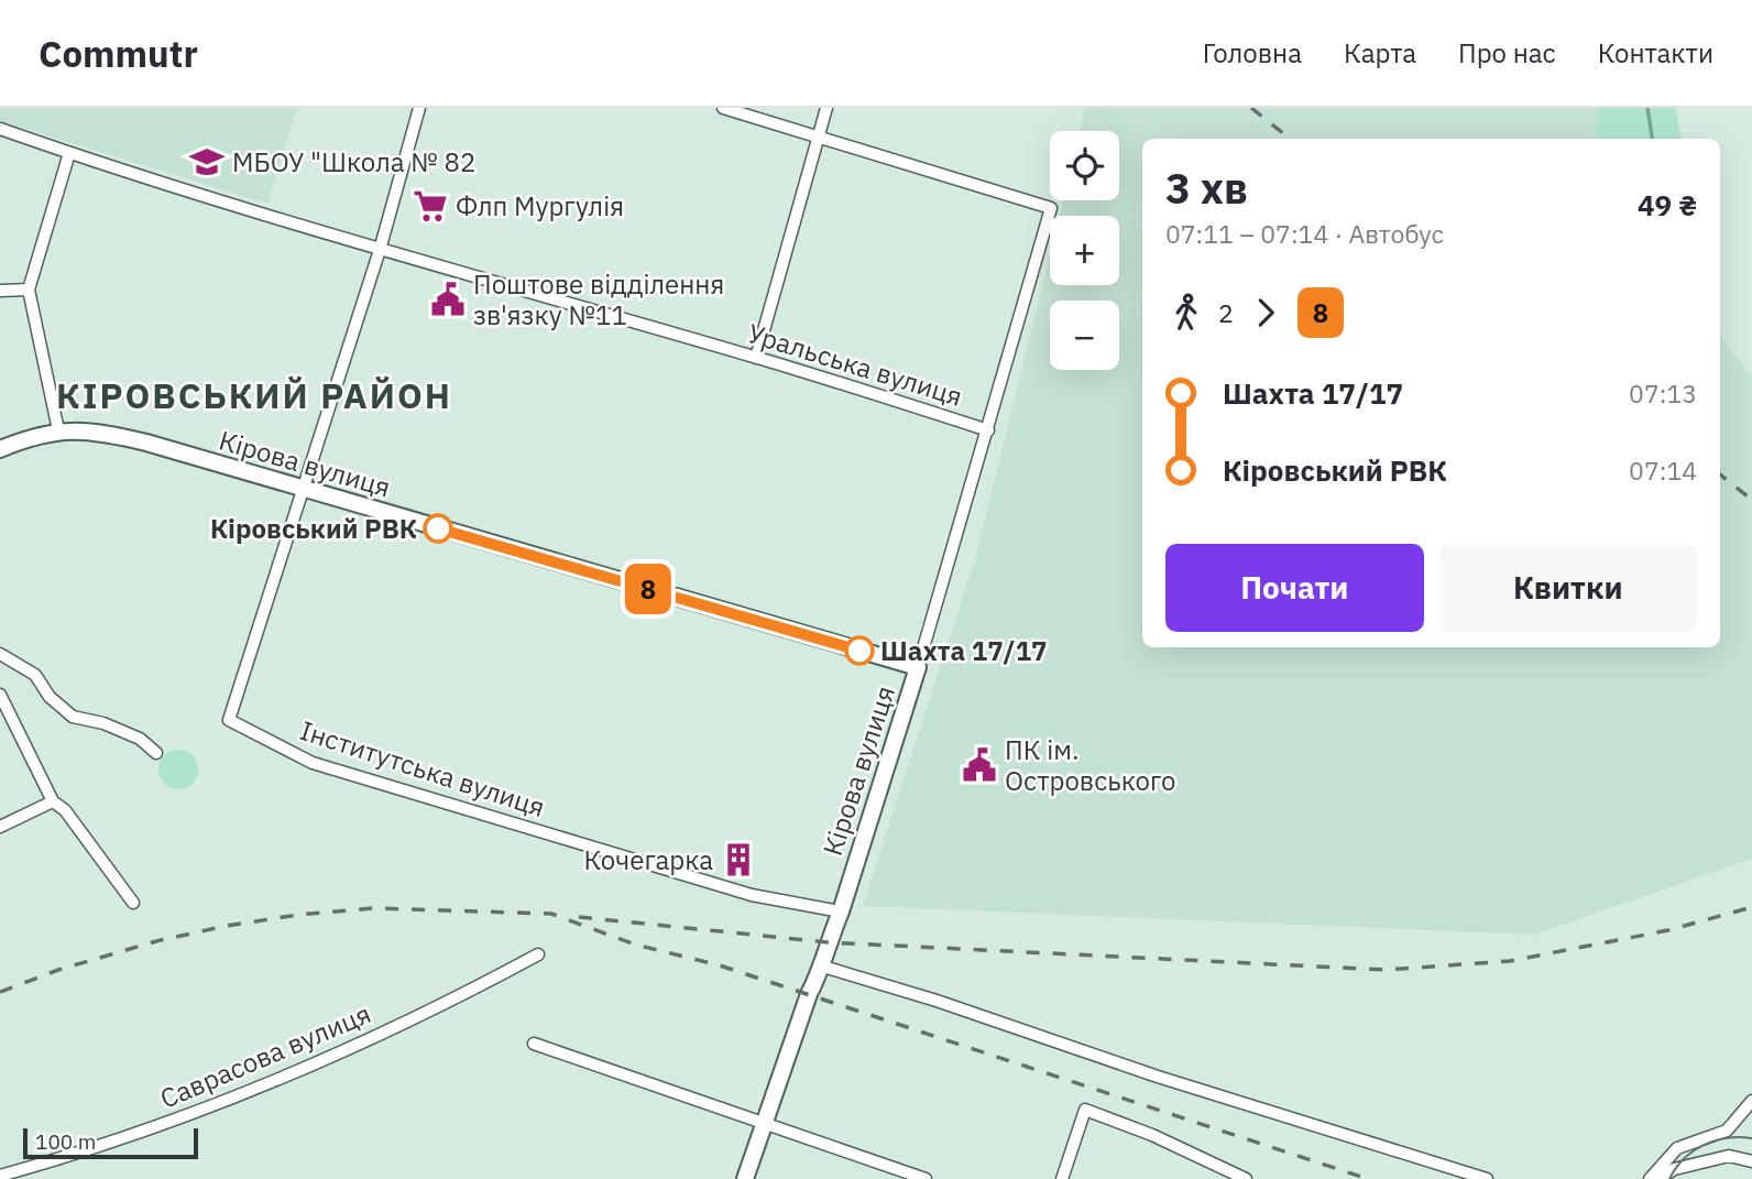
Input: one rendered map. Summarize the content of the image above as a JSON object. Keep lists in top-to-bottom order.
{
  "streets": {
    "main road": ["Кірова вулиця"],
    "street": ["Уральська вулиця", "Інститутська вулиця", "Саврасова вулиця"]
  },
  "crossings": [
    ["Кірова вулиця", "Інститутська вулиця"]
  ],
  "districts": ["КІРОВСЬКИЙ РАЙОН"],
  "places": {
    "school or university": ["МБОУ \"Школа № 82"],
    "supermarket": ["Флп Мургулія"],
    "public building": ["Поштове відділення зв'язку №11", "ПК ім. Островського"],
    "other": ["Кіровський РВК", "Шахта 17/17"],
    "building": ["Кочегарка"]
  },
  "lines": ["bus line 8"],
  "scale_bar": "100 m",
  "page": {
    "header": "Commutr",
    "nav": [
      "Головна",
      "Карта",
      "Про нас",
      "Контакти"
    ],
    "on_map": "8",
    "map_buttons": ["+", "−"],
    "heading": ["3 хв", "07:11 – 07:14 · Автобус", "49 ₴"],
    "legs": ["2", "8"],
    "list": [
      {
        "name": "Шахта 17/17",
        "value": "07:13"
      },
      {
        "name": "Кіровський РВК",
        "value": "07:14"
      }
    ],
    "buttons": ["Почати", "Квитки"],
    "scale": "100 m"
  }
}
